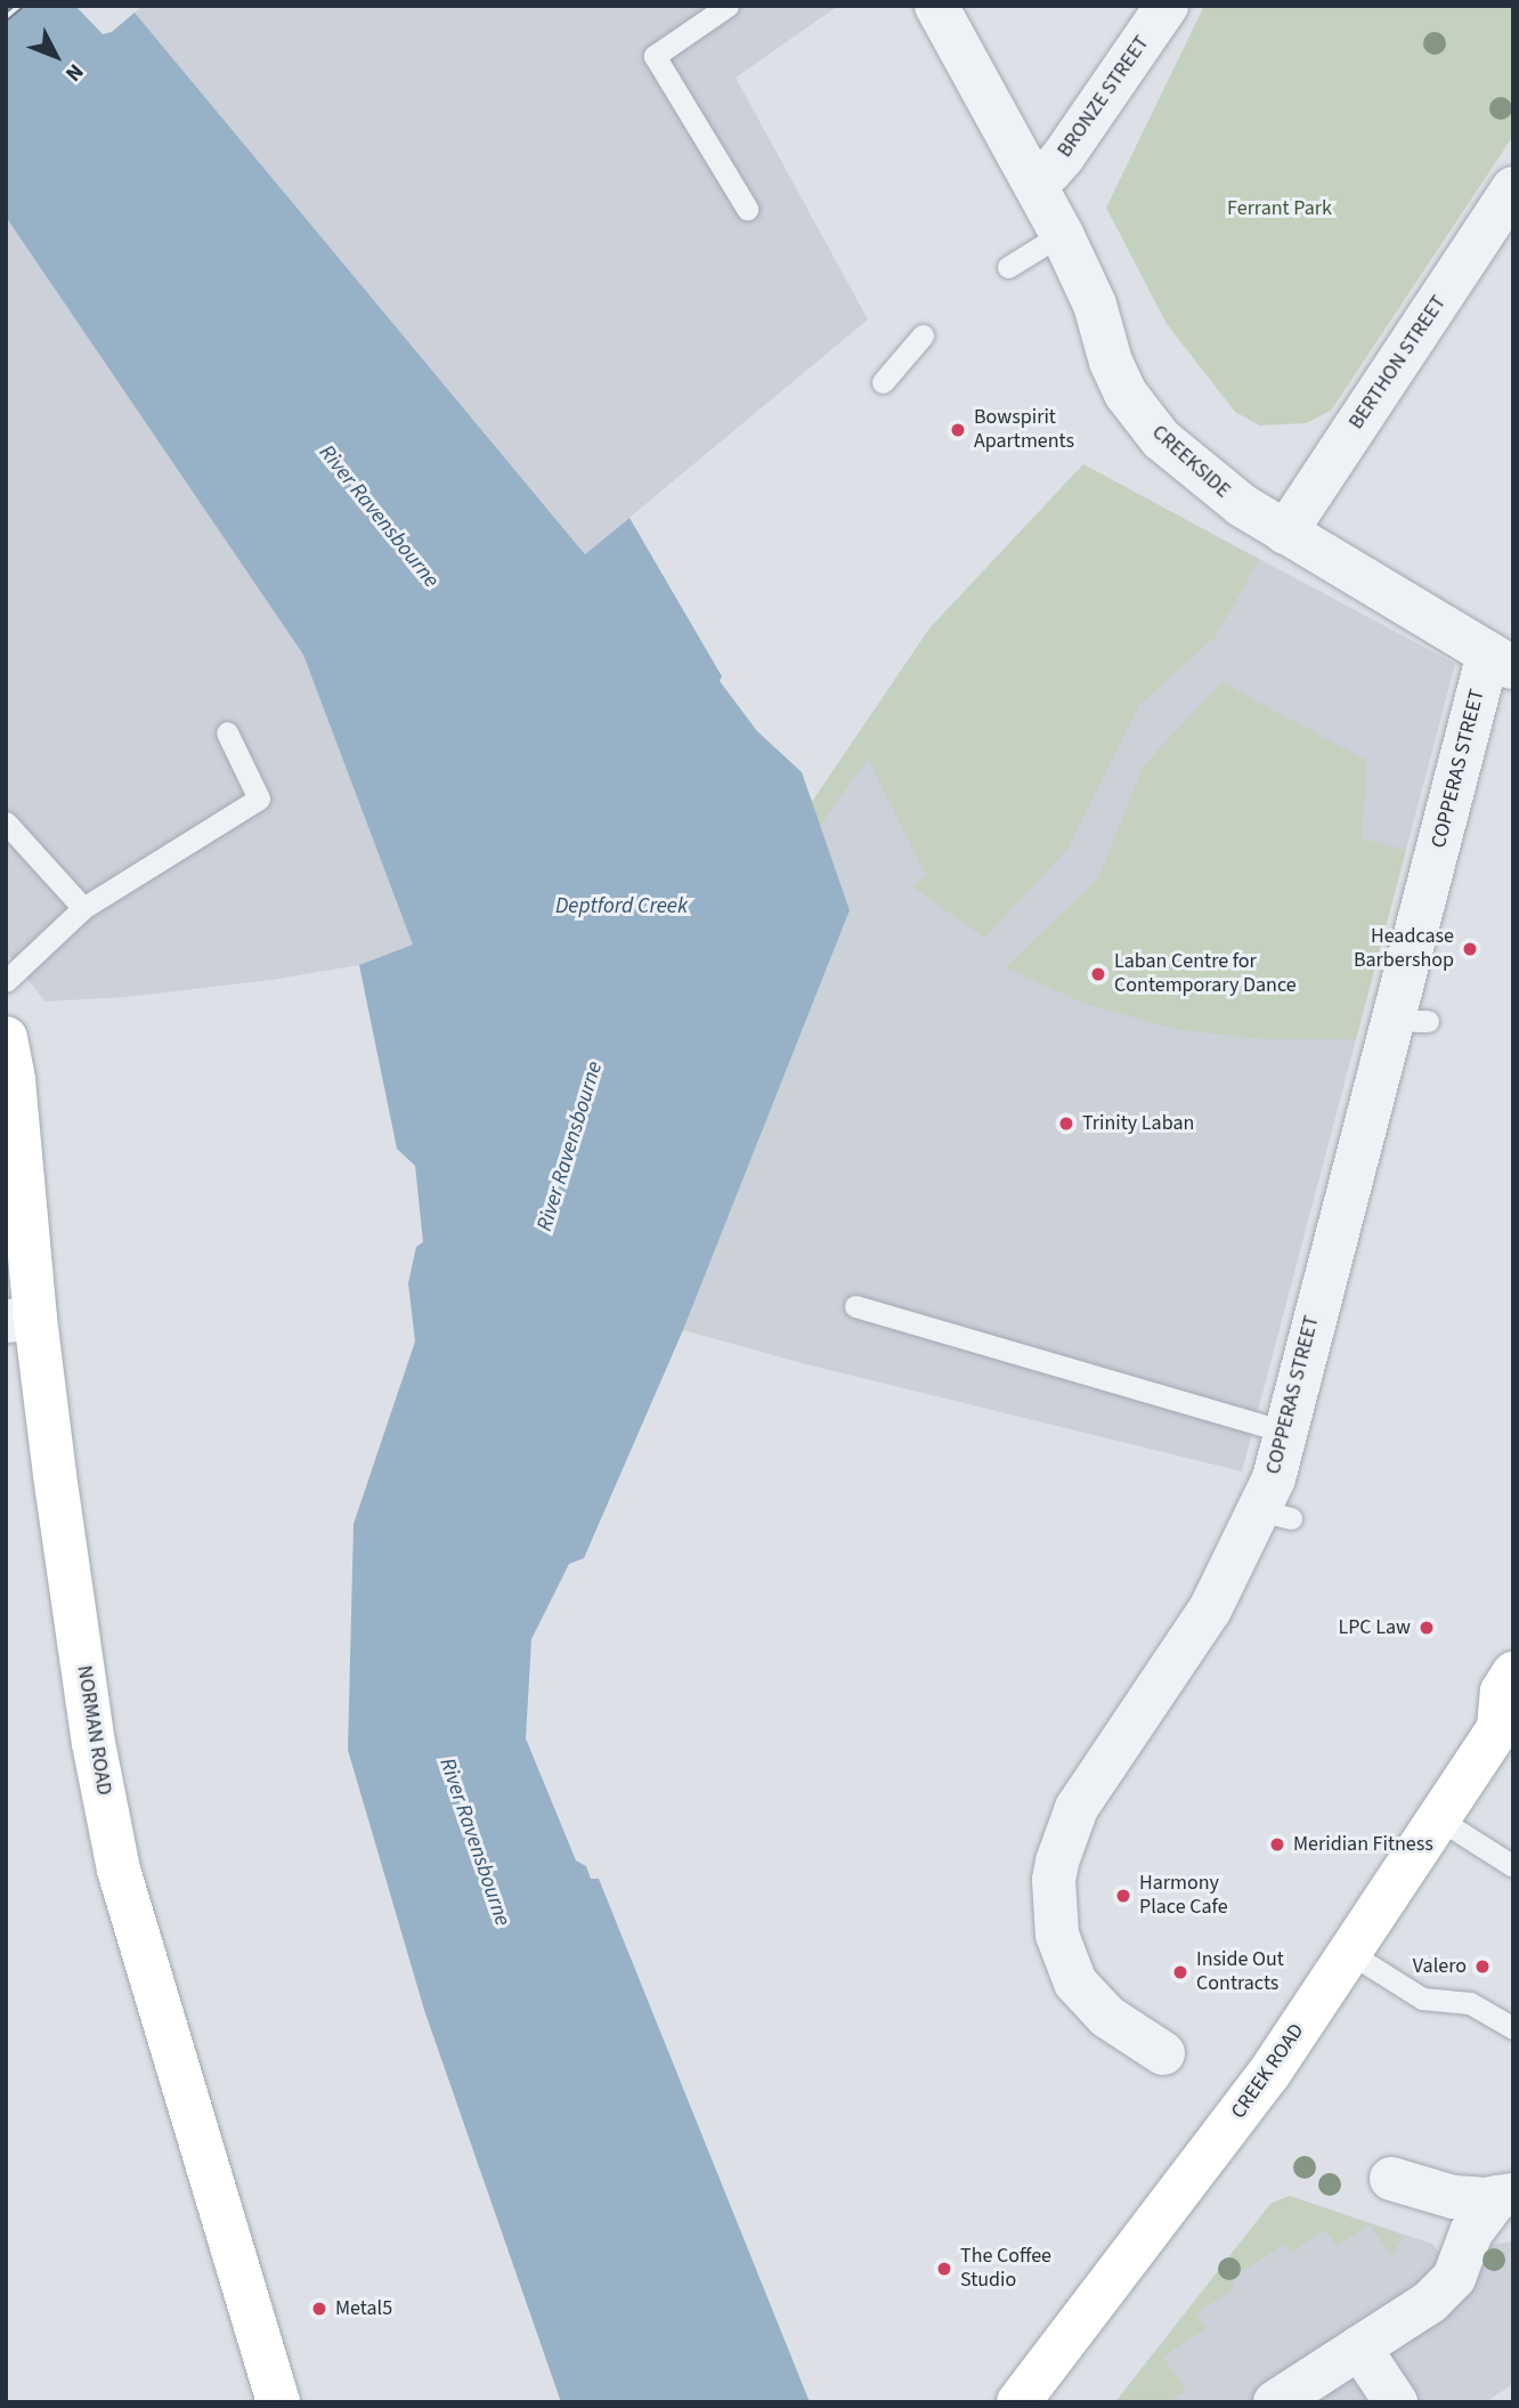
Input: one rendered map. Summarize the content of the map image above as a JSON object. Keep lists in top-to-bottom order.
{
  "streets": {
    "main road": ["NORMAN ROAD", "CREEK ROAD"],
    "street": [
      "BRONZE STREET",
      "BERTHON STREET",
      "CREEKSIDE",
      "COPPERAS STREET"
    ]
  },
  "crossings": [
    ["BRONZE STREET", "CREEKSIDE"],
    ["BERTHON STREET", "CREEKSIDE"],
    ["CREEKSIDE", "COPPERAS STREET"]
  ],
  "water": ["River Ravensbourne", "Deptford Creek"],
  "parks": ["Ferrant Park"],
  "places": [
    "Bowspirit Apartments",
    "Headcase Barbershop",
    "Laban Centre for Contemporary Dance",
    "Trinity Laban",
    "LPC Law",
    "Meridian Fitness",
    "Harmony Place Cafe",
    "Valero",
    "Inside Out Contracts",
    "The Coffee Studio",
    "Metal5"
  ],
  "north": "bottom right"
}
